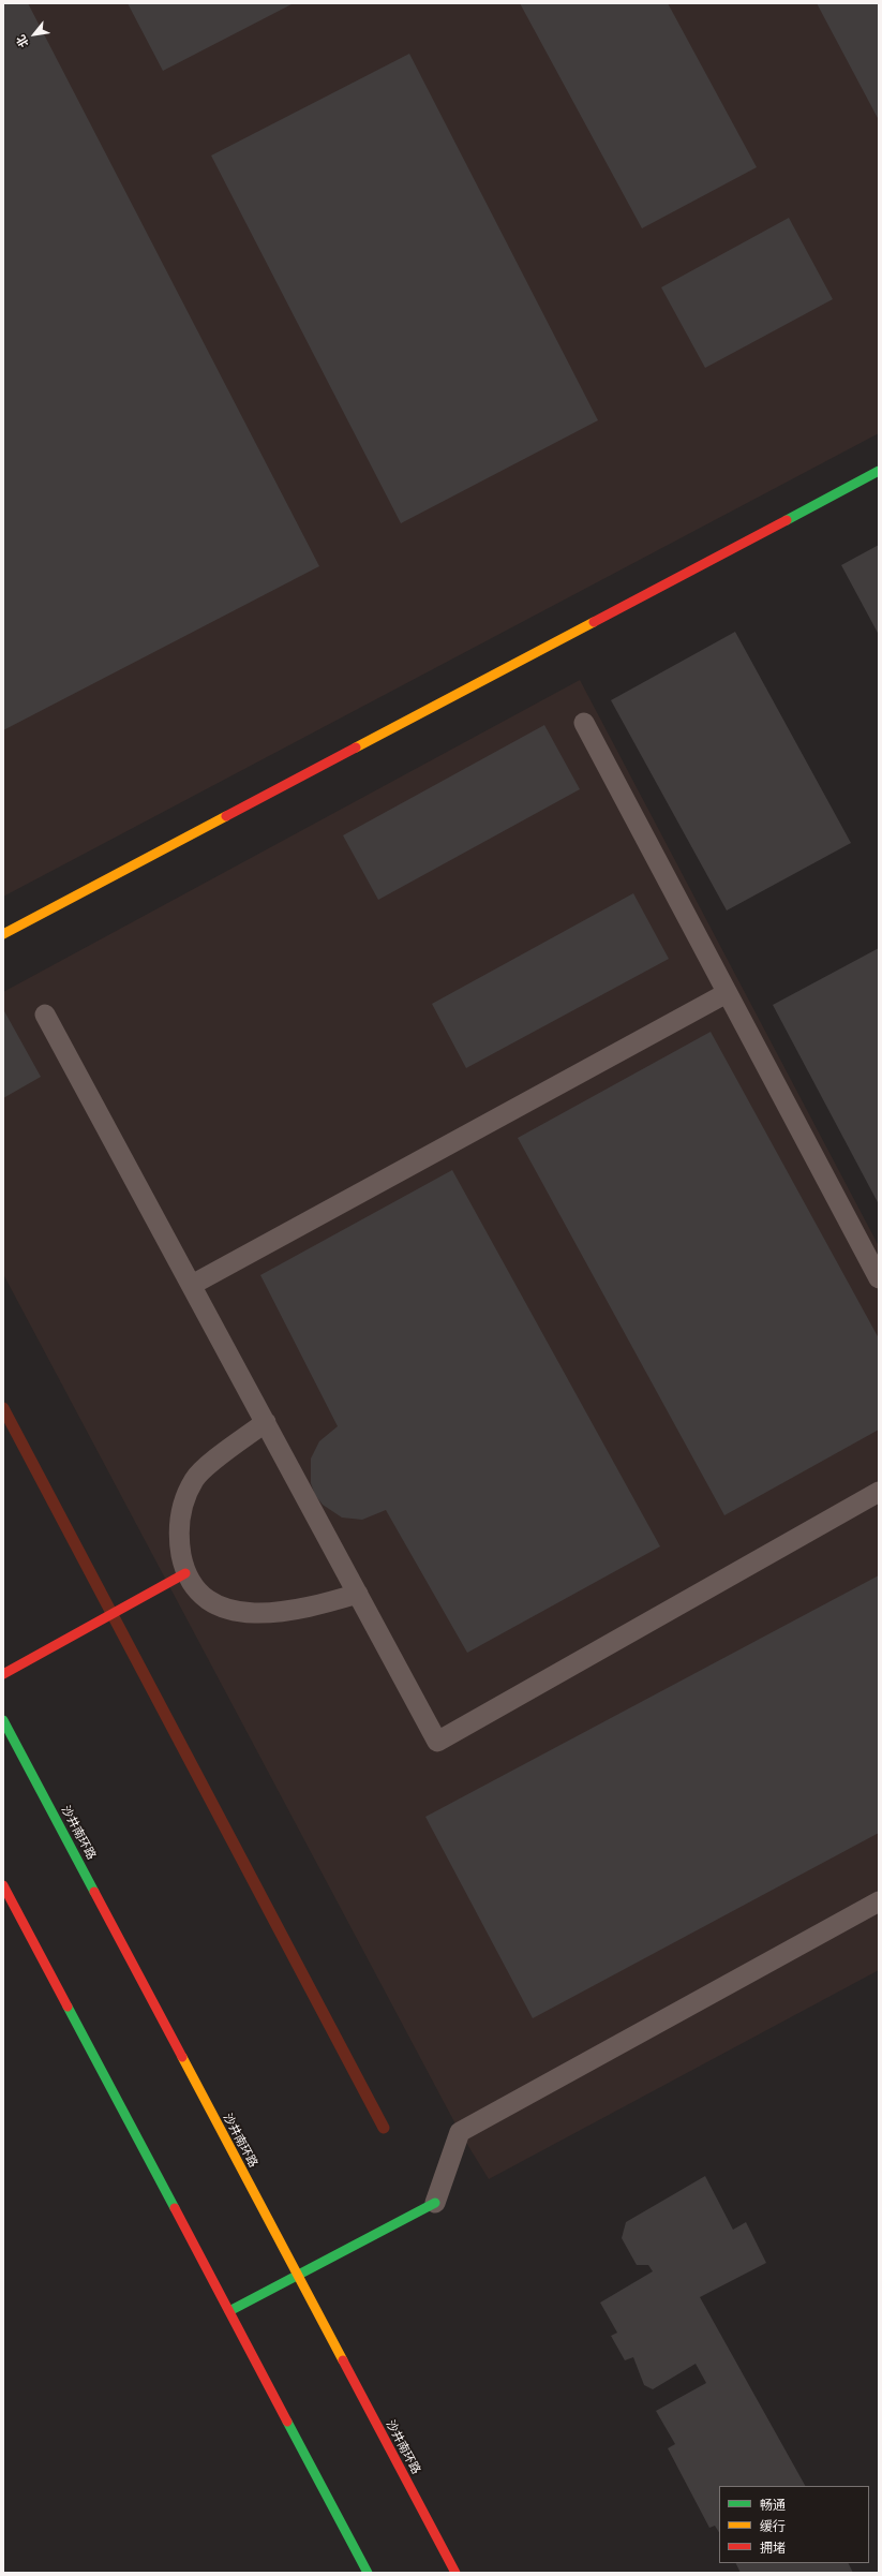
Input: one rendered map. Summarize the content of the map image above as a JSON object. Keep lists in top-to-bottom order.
{
  "streets": {
    "main road": ["沙井南环路"]
  },
  "legend": ["畅通", "缓行", "拥堵"],
  "north": "bottom left"
}
